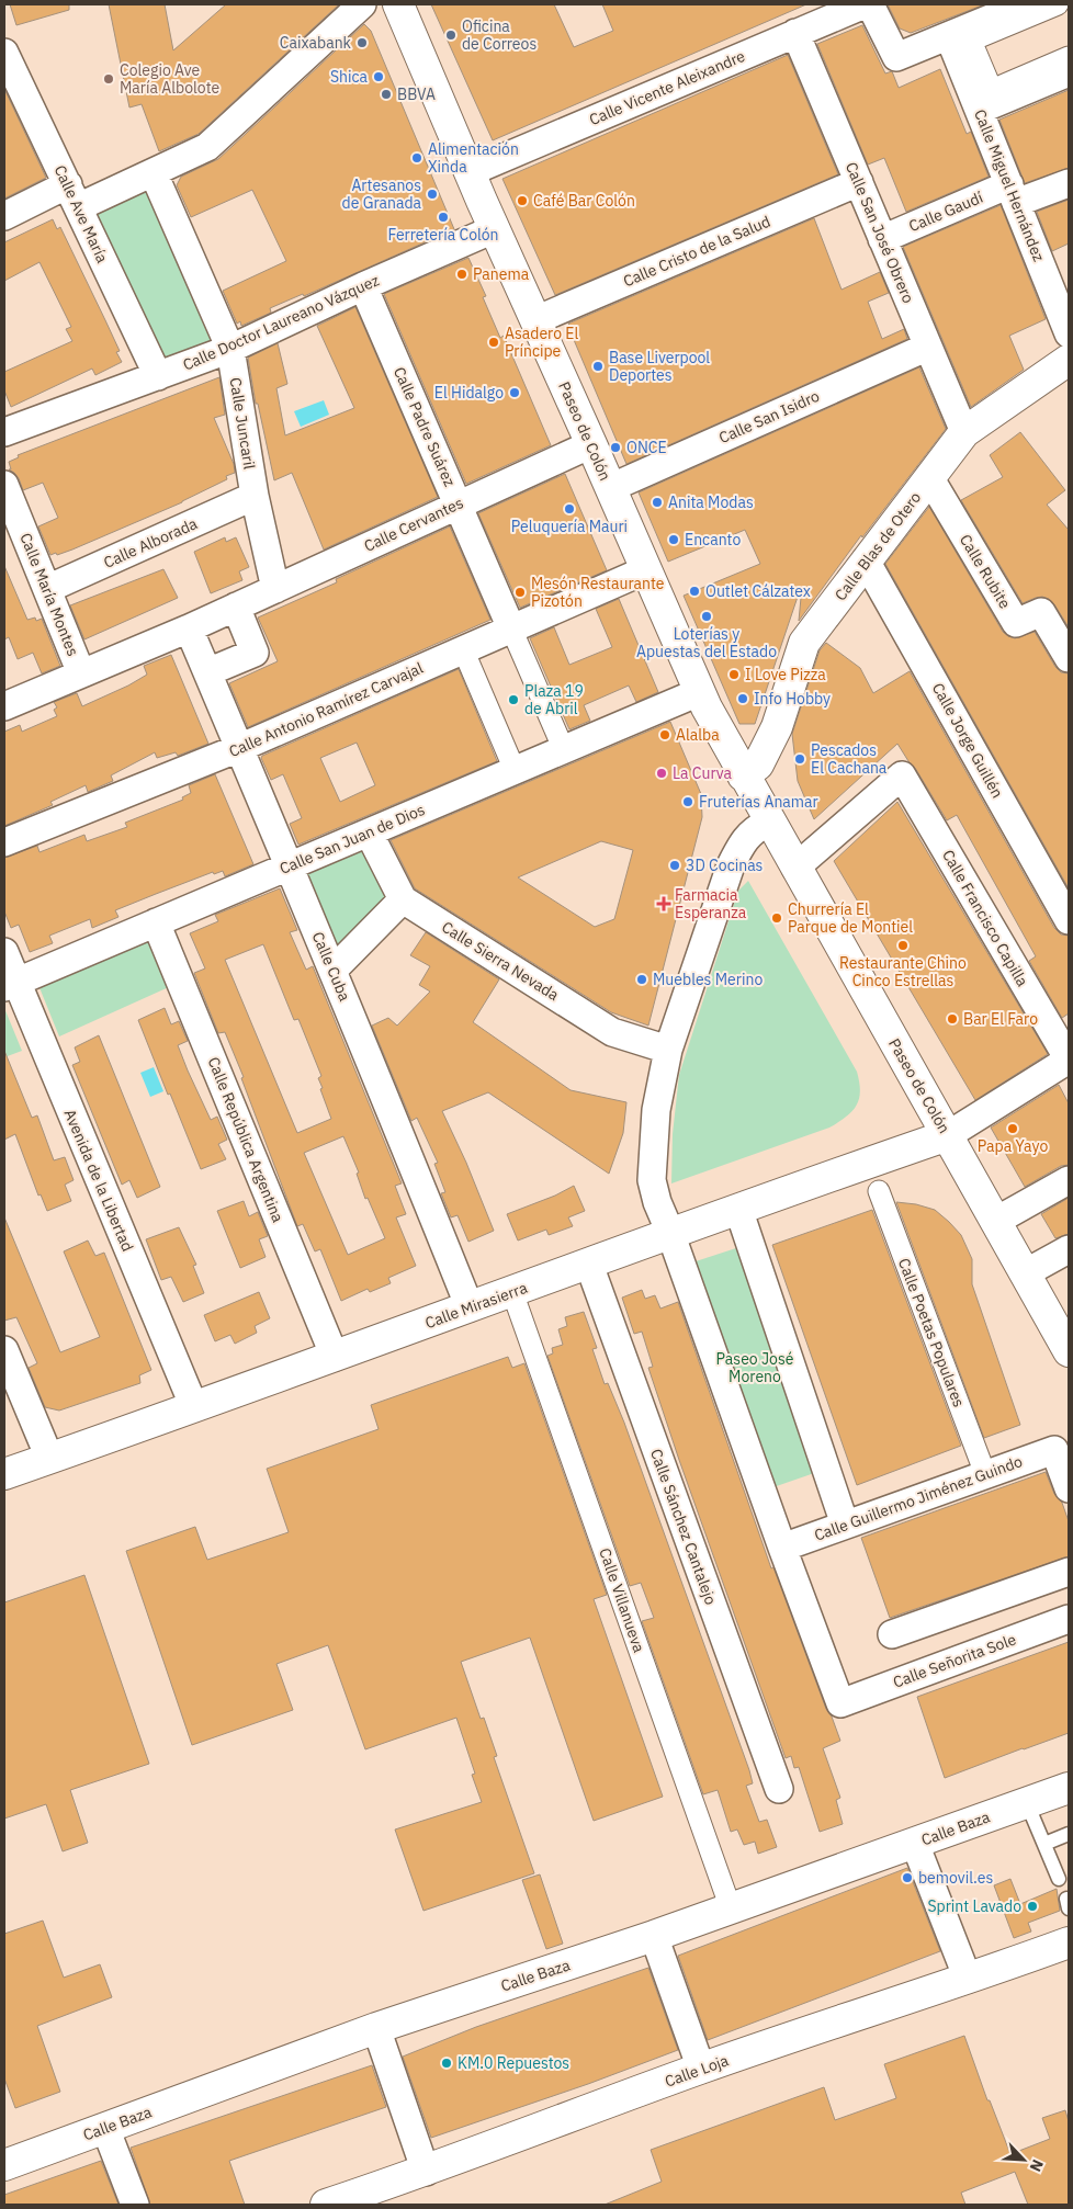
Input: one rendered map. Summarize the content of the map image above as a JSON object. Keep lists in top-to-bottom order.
{
  "streets": {
    "street": [
      "Calle Vicente Aleixandre",
      "Calle Miguel Hernández",
      "Calle Gaudí",
      "Calle Ave María",
      "Calle San José Obrero",
      "Calle Cristo de la Salud",
      "Calle Doctor Laureano Vázquez",
      "Calle San Isidro",
      "Calle Juncaril",
      "Calle Padre Suárez",
      "Paseo de Colón",
      "Calle Cervantes",
      "Calle Alborada",
      "Calle Blas de Otero",
      "Calle Rubite",
      "Calle María Montes",
      "Calle Antonio Ramírez Carvajal",
      "Calle Jorge Guillén",
      "Calle San Juan de Dios",
      "Calle Francisco Capilla",
      "Calle Sierra Nevada",
      "Calle Cuba",
      "Calle República Argentina",
      "Avenida de la Libertad",
      "Calle Mirasierra",
      "Calle Poetas Populares",
      "Calle Guillermo Jiménez Guindo",
      "Calle Sánchez Cantalejo",
      "Calle Villanueva",
      "Calle Señorita Sole",
      "Calle Baza",
      "Calle Loja"
    ]
  },
  "crossings": [
    ["Calle Vicente Aleixandre", "Calle San José Obrero"],
    ["Calle Vicente Aleixandre", "Paseo de Colón"],
    ["Calle Miguel Hernández", "Calle Gaudí"],
    ["Calle Gaudí", "Calle San José Obrero"],
    ["Calle Ave María", "Calle Doctor Laureano Vázquez"],
    ["Calle San José Obrero", "Calle Cristo de la Salud"],
    ["Calle San José Obrero", "Calle San Isidro"],
    ["Calle San José Obrero", "Calle Blas de Otero"],
    ["Calle Cristo de la Salud", "Paseo de Colón"],
    ["Calle Doctor Laureano Vázquez", "Calle Juncaril"],
    ["Calle Doctor Laureano Vázquez", "Calle Padre Suárez"],
    ["Calle Doctor Laureano Vázquez", "Paseo de Colón"],
    ["Calle San Isidro", "Paseo de Colón"],
    ["Calle Juncaril", "Calle Cervantes"],
    ["Calle Juncaril", "Calle Alborada"],
    ["Calle Padre Suárez", "Calle Cervantes"],
    ["Calle Padre Suárez", "Calle Antonio Ramírez Carvajal"],
    ["Paseo de Colón", "Calle Cervantes"],
    ["Paseo de Colón", "Calle Blas de Otero"],
    ["Paseo de Colón", "Calle Antonio Ramírez Carvajal"],
    ["Paseo de Colón", "Calle San Juan de Dios"],
    ["Paseo de Colón", "Calle Francisco Capilla"],
    ["Paseo de Colón", "Calle Mirasierra"],
    ["Calle Cervantes", "Calle María Montes"],
    ["Calle Cervantes", "Calle Cuba"],
    ["Calle Alborada", "Calle María Montes"],
    ["Calle Blas de Otero", "Calle Rubite"],
    ["Calle Blas de Otero", "Calle Jorge Guillén"],
    ["Calle Antonio Ramírez Carvajal", "Calle Cuba"],
    ["Calle San Juan de Dios", "Calle Cuba"],
    ["Calle San Juan de Dios", "Calle República Argentina"],
    ["Calle San Juan de Dios", "Avenida de la Libertad"],
    ["Calle Francisco Capilla", "Calle Mirasierra"],
    ["Calle Cuba", "Calle Mirasierra"],
    ["Calle República Argentina", "Calle Mirasierra"],
    ["Avenida de la Libertad", "Calle Mirasierra"],
    ["Calle Mirasierra", "Calle Sánchez Cantalejo"],
    ["Calle Mirasierra", "Calle Villanueva"],
    ["Calle Poetas Populares", "Calle Guillermo Jiménez Guindo"],
    ["Calle Guillermo Jiménez Guindo", "Calle Señorita Sole"],
    ["Calle Villanueva", "Calle Baza"]
  ],
  "parks": ["Paseo José Moreno"],
  "places": {
    "other": [
      "Oficina de Correos",
      "Caixabank",
      "Shica",
      "Colegio Ave María Albolote",
      "BBVA",
      "Alimentación Xinda",
      "Artesanos de Granada",
      "Café Bar Colón",
      "Ferretería Colón",
      "Panema",
      "Asadero El Príncipe",
      "Base Liverpool Deportes",
      "El Hidalgo",
      "ONCE",
      "Anita Modas",
      "Peluquería Mauri",
      "Encanto",
      "Outlet Cálzatex",
      "Mesón Restaurante Pizotón",
      "Loterías y Apuestas del Estado",
      "I Love Pizza",
      "Info Hobby",
      "Plaza 19 de Abril",
      "Alalba",
      "Pescados El Cachana",
      "La Curva",
      "Fruterías Anamar",
      "3D Cocinas",
      "Churrería El Parque de Montiel",
      "Restaurante Chino Cinco Estrellas",
      "Muebles Merino",
      "Bar El Faro",
      "Papa Yayo",
      "bemovil.es",
      "Sprint Lavado",
      "KM.0 Repuestos"
    ],
    "health": ["Farmacia Esperanza"]
  },
  "north": "bottom right"
}
